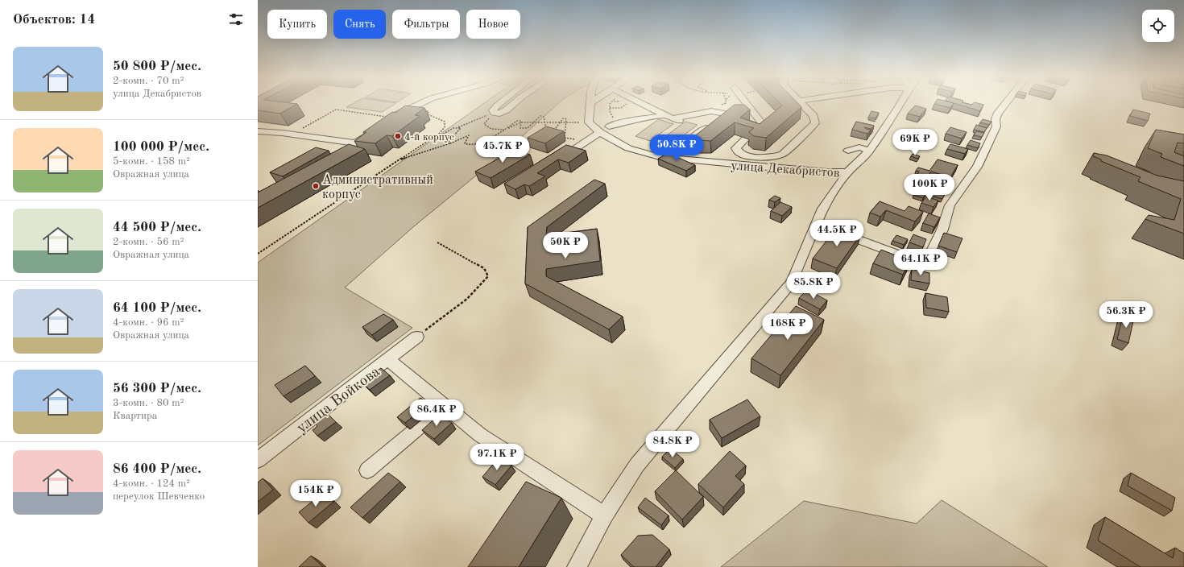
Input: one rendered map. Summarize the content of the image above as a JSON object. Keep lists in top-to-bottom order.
{
  "streets": {
    "street": ["улица Декабристов", "улица Войкова"]
  },
  "places": ["4-й корпус", "Административный корпус"],
  "page": {
    "heading": "Объектов: 14",
    "chip": [
      "Купить",
      "Снять",
      "Фильтры",
      "Новое"
    ],
    "list": [
      {
        "name": "50 800 ₽/мес.",
        "note": "2-комн. · 70 m² · улица Декабристов"
      },
      {
        "name": "100 000 ₽/мес.",
        "note": "5-комн. · 158 m² · Овражная улица"
      },
      {
        "name": "44 500 ₽/мес.",
        "note": "2-комн. · 56 m² · Овражная улица"
      },
      {
        "name": "64 100 ₽/мес.",
        "note": "4-комн. · 96 m² · Овражная улица"
      },
      {
        "name": "56 300 ₽/мес.",
        "note": "3-комн. · 80 m² · Квартира"
      },
      {
        "name": "86 400 ₽/мес.",
        "note": "4-комн. · 124 m² · переулок Шевченко"
      }
    ],
    "price": [
      "69K ₽",
      "50.8K ₽",
      "45.7K ₽",
      "100K ₽",
      "44.5K ₽",
      "50K ₽",
      "64.1K ₽",
      "85.8K ₽",
      "56.3K ₽",
      "168K ₽",
      "86.4K ₽",
      "84.8K ₽",
      "97.1K ₽",
      "154K ₽"
    ]
  }
}
